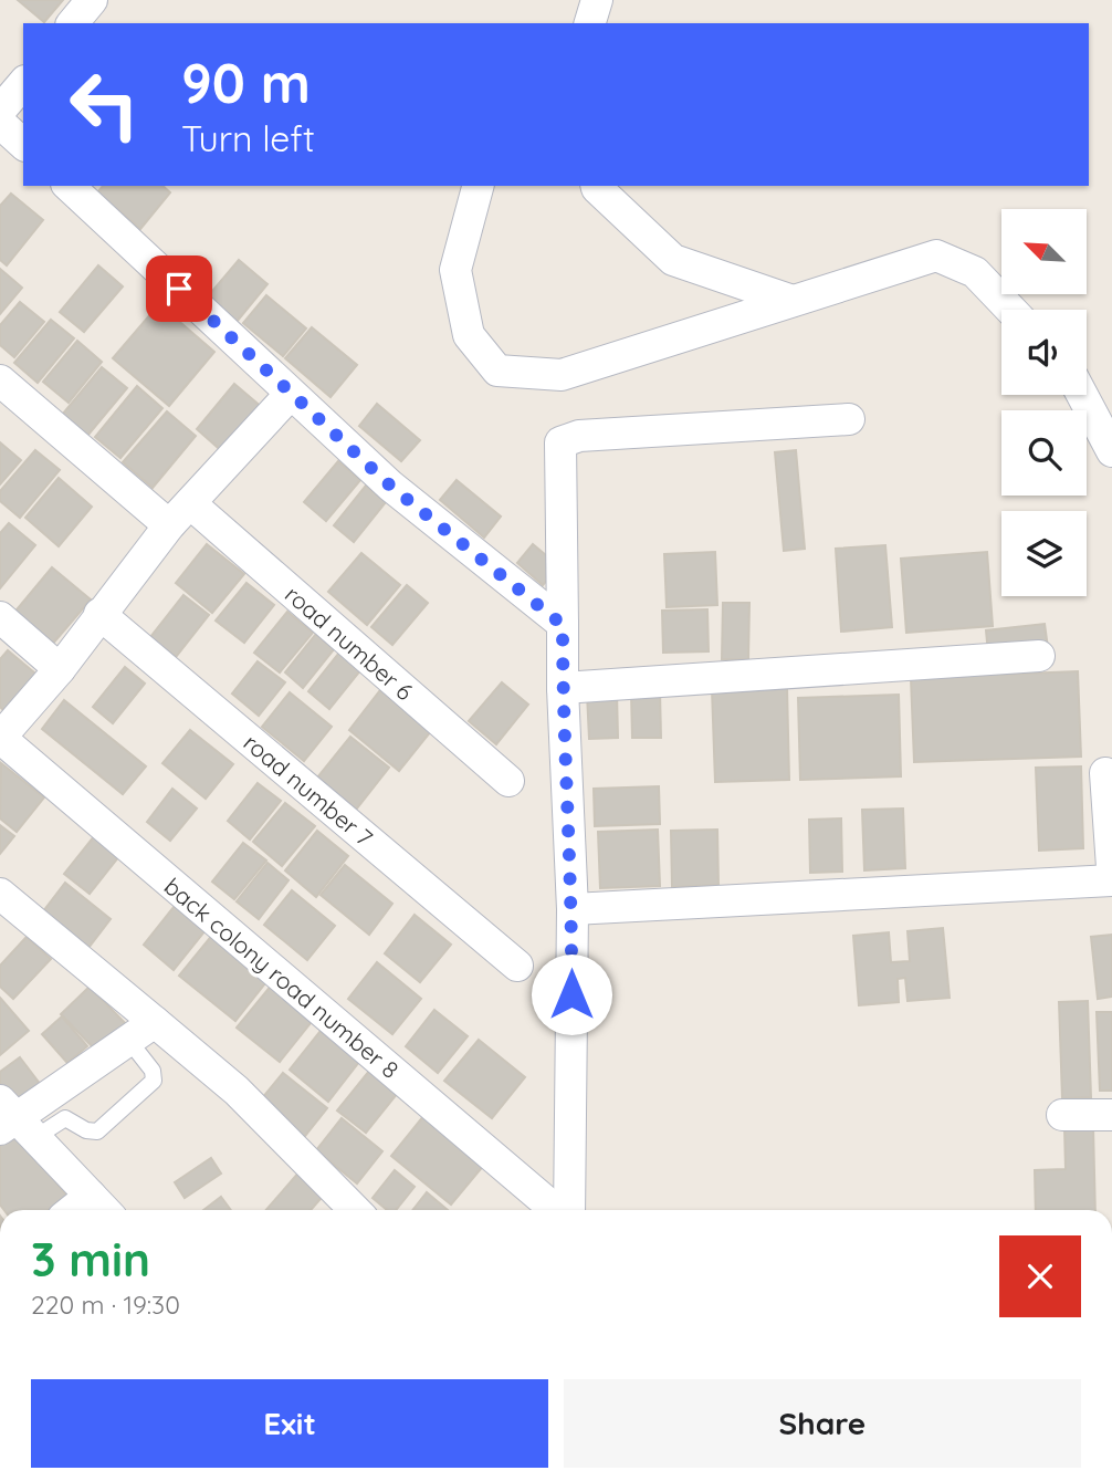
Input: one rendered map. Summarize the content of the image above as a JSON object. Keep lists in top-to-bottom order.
{
  "streets": {
    "street": ["road number 6", "road number 7", "back colony road number 8"]
  },
  "north": "top left",
  "page": {
    "turn": ["90 m", "Turn left"],
    "heading": ["3 min", "220 m · 19:30"],
    "buttons": ["Exit", "Share"]
  }
}
